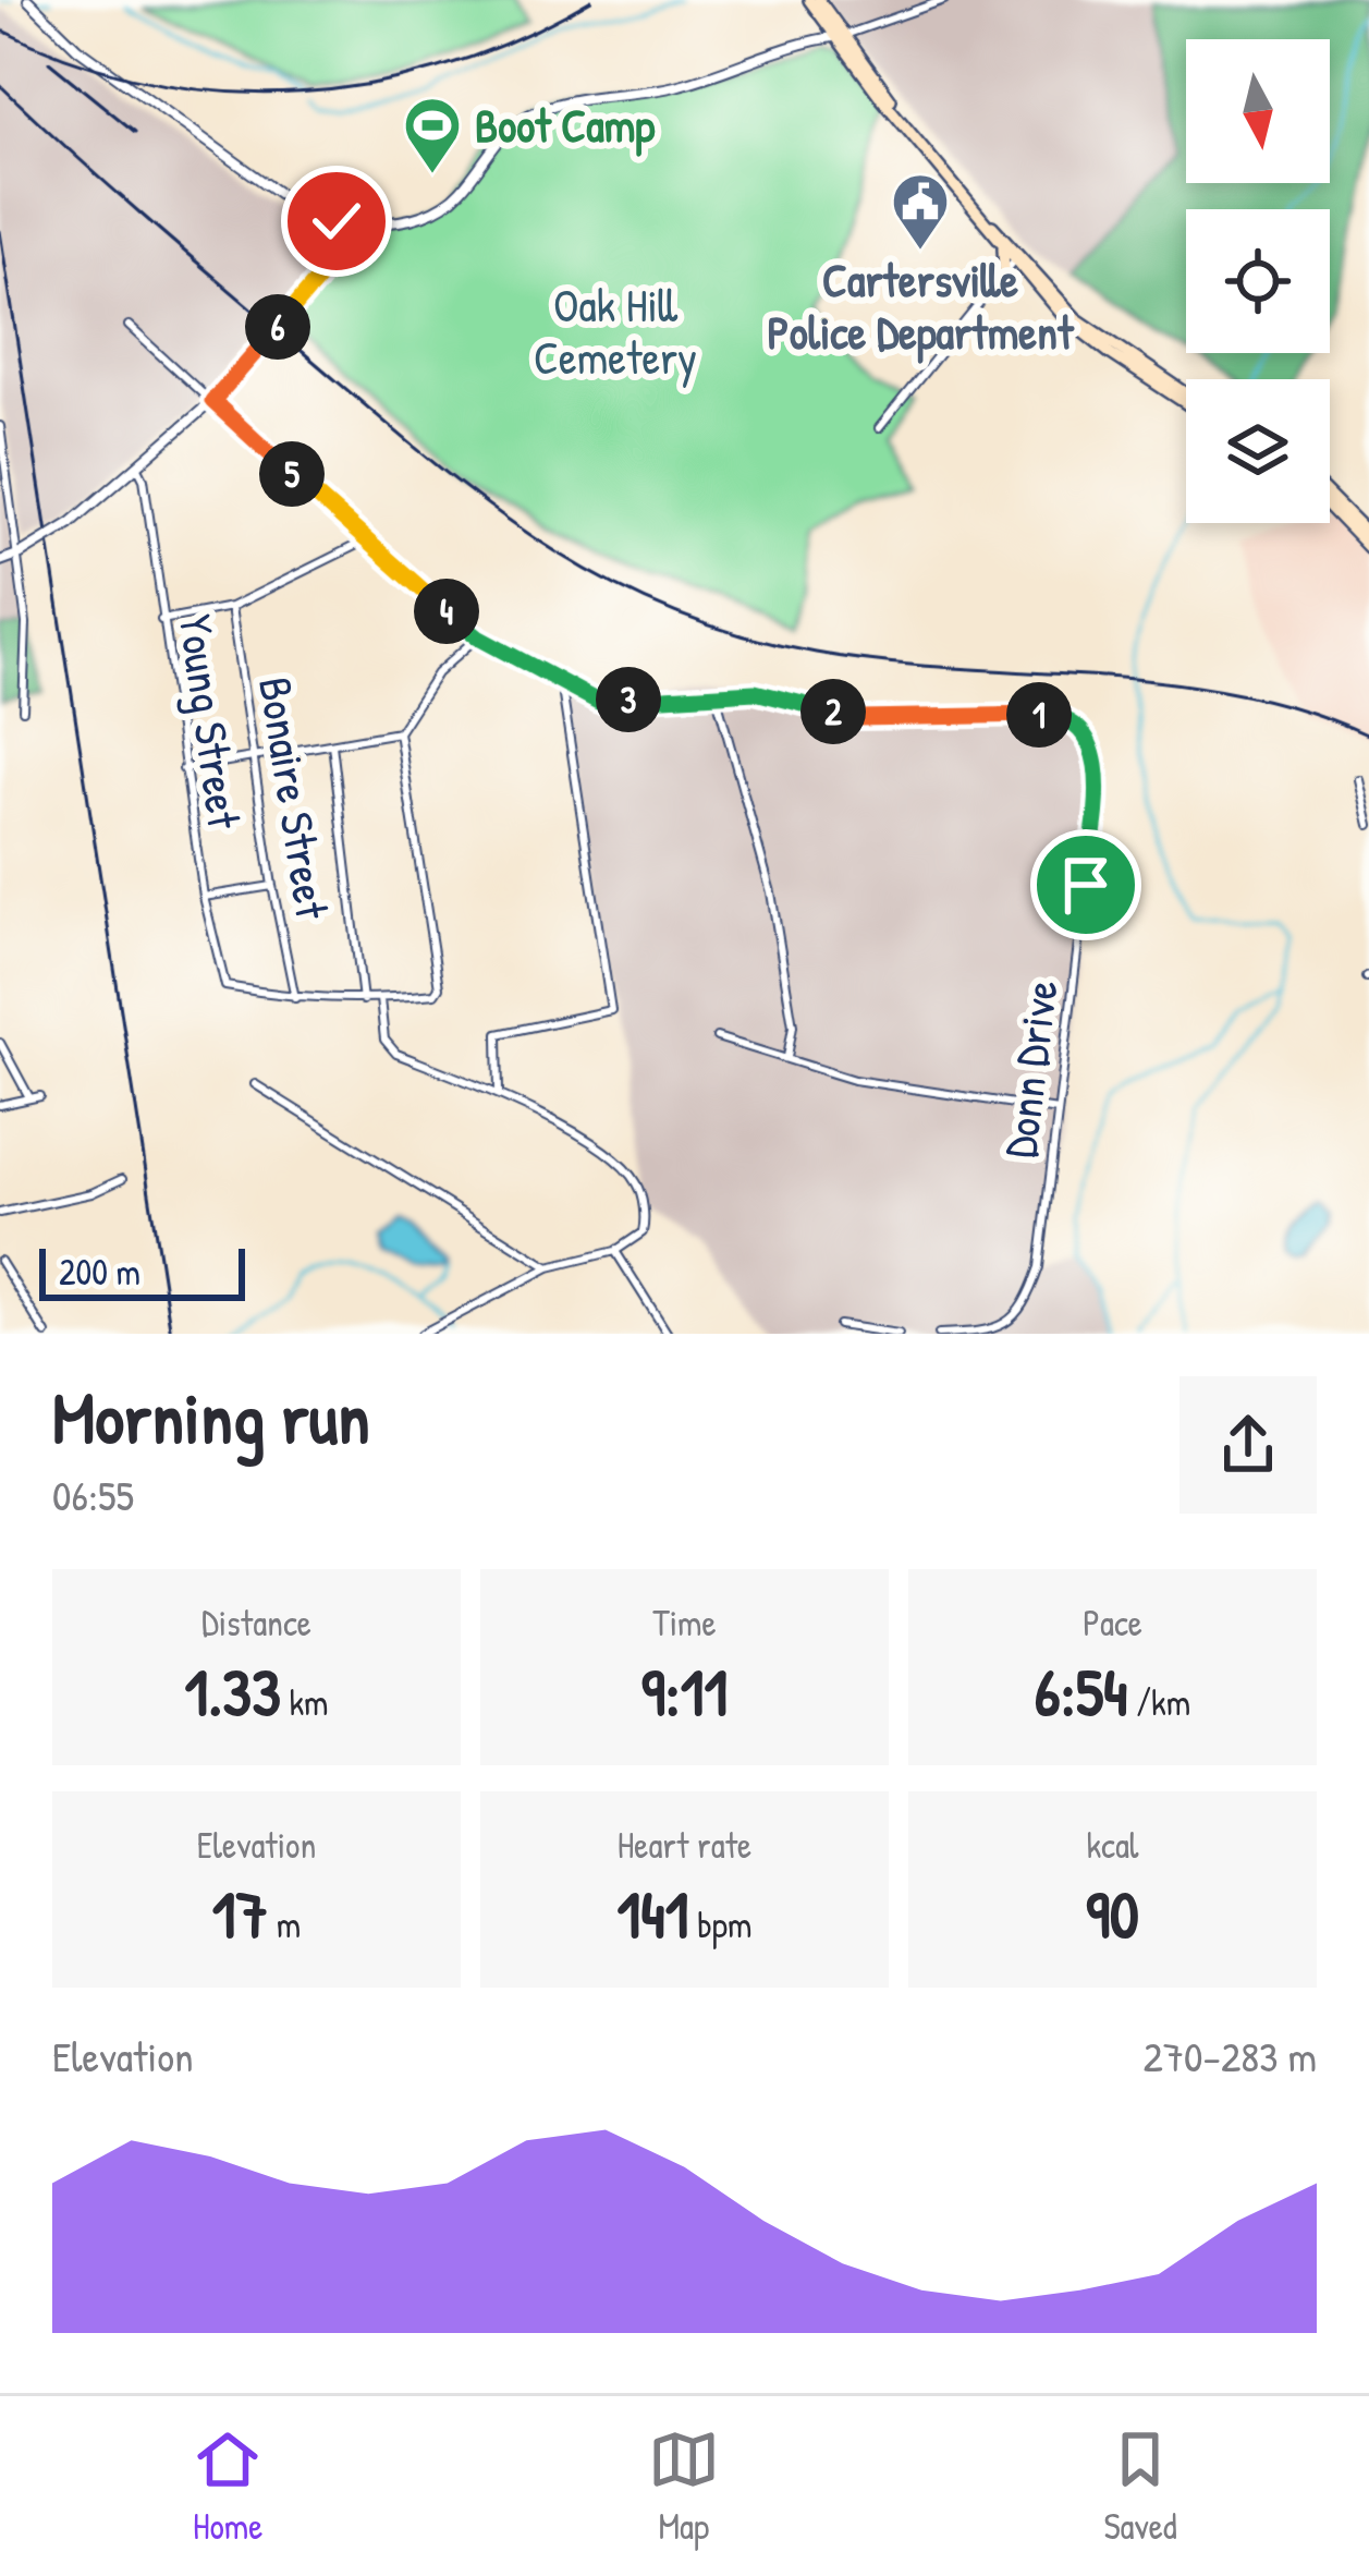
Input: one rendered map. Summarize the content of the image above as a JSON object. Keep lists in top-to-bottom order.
{
  "streets": {
    "street": ["Young Street", "Bonaire Street", "Donn Drive"]
  },
  "crossings": [
    ["Young Street", "Bonaire Street"]
  ],
  "parks": ["Oak Hill Cemetery"],
  "places": {
    "sports": ["Boot Camp"],
    "public building": ["Cartersville Police Department"]
  },
  "scale_bar": "200 m",
  "north": "bottom",
  "page": {
    "pins": [
      "6",
      "5",
      "4",
      "3",
      "2",
      "1"
    ],
    "scale": "200 m",
    "heading": ["Morning run", "06:55"],
    "stats": [
      ["Distance", "1.33 km"],
      ["Time", "9:11"],
      ["Pace", "6:54 /km"],
      ["Elevation", "17 m"],
      ["Heart rate", "141 bpm"],
      ["kcal", "90"]
    ],
    "chart": ["Elevation", "270–283 m"],
    "tabs": ["Home", "Map", "Saved"]
  }
}
